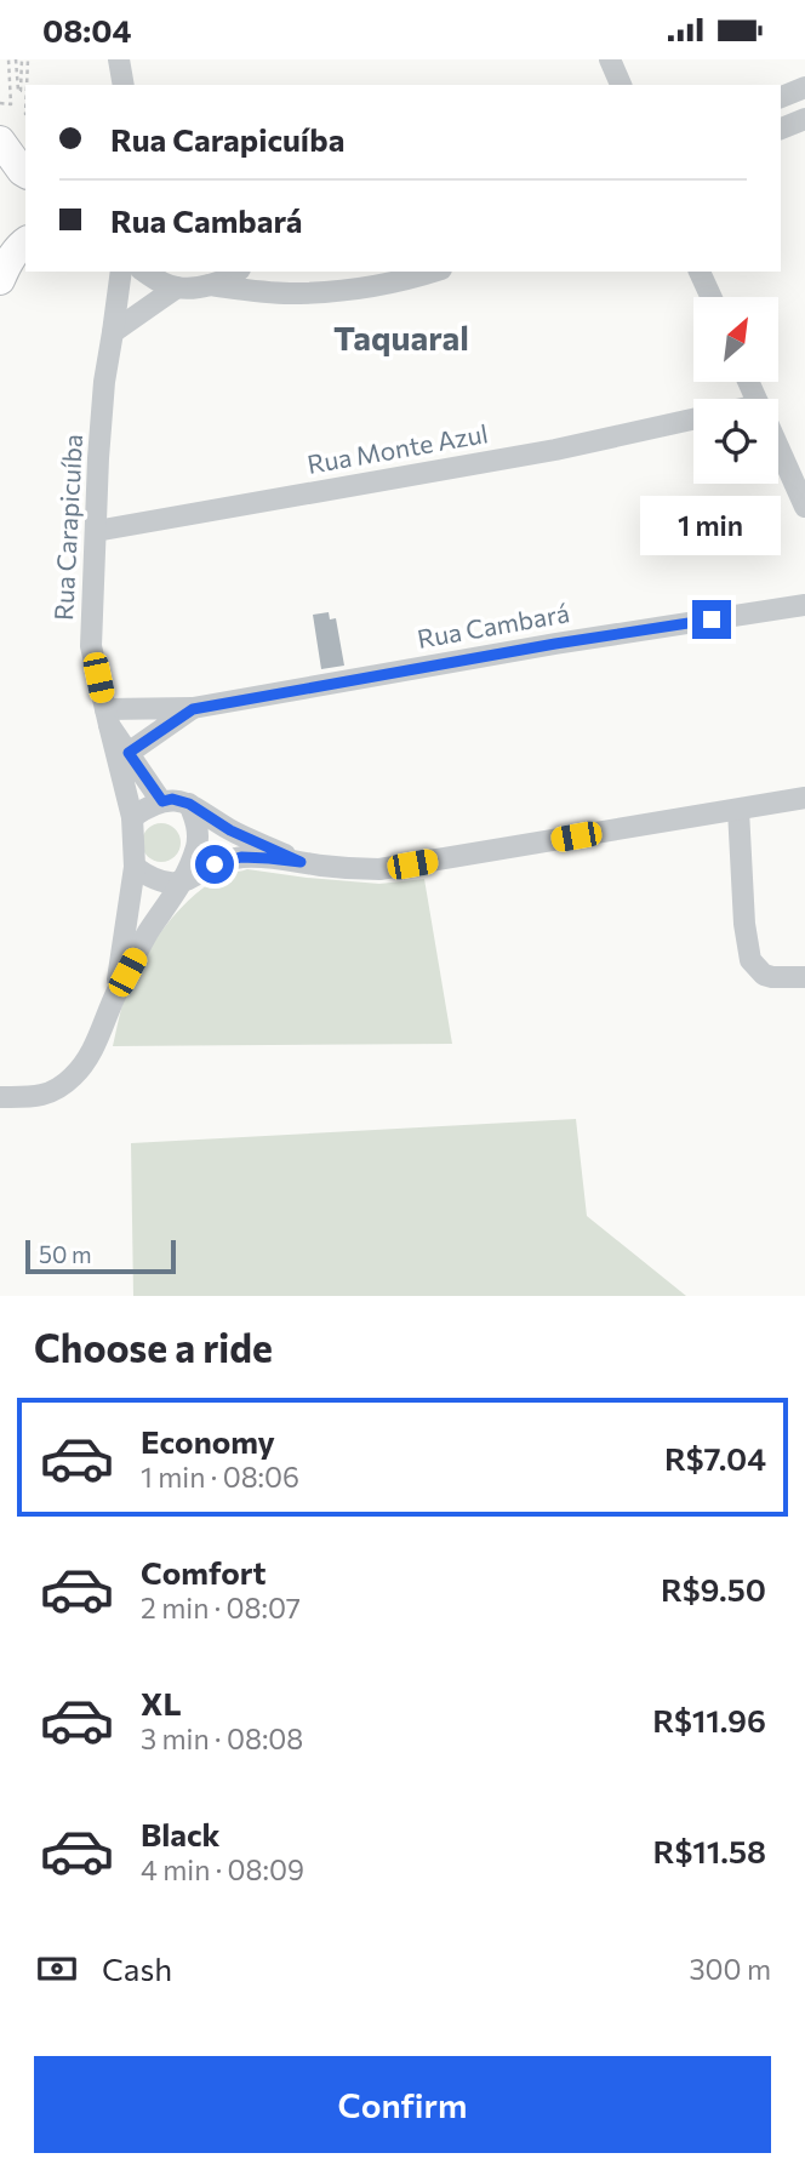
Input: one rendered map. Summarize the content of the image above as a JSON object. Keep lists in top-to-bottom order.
{
  "streets": {
    "street": ["Rua Monte Azul", "Rua Carapicuíba", "Rua Cambará"]
  },
  "crossings": [
    ["Rua Monte Azul", "Rua Carapicuíba"],
    ["Rua Carapicuíba", "Rua Cambará"]
  ],
  "districts": ["Taquaral"],
  "scale_bar": "50 m",
  "north": "top right",
  "page": {
    "status": "08:04",
    "banner": ["Rua Carapicuíba", "Rua Cambará"],
    "bubble": "1 min",
    "scale": "50 m",
    "heading": "Choose a ride",
    "list": [
      {
        "name": "Economy",
        "note": "1 min · 08:06",
        "value": "R$7.04"
      },
      {
        "name": "Comfort",
        "note": "2 min · 08:07",
        "value": "R$9.50"
      },
      {
        "name": "XL",
        "note": "3 min · 08:08",
        "value": "R$11.96"
      },
      {
        "name": "Black",
        "note": "4 min · 08:09",
        "value": "R$11.58"
      }
    ],
    "pay": ["Cash", "300 m"],
    "buttons": "Confirm"
  }
}
